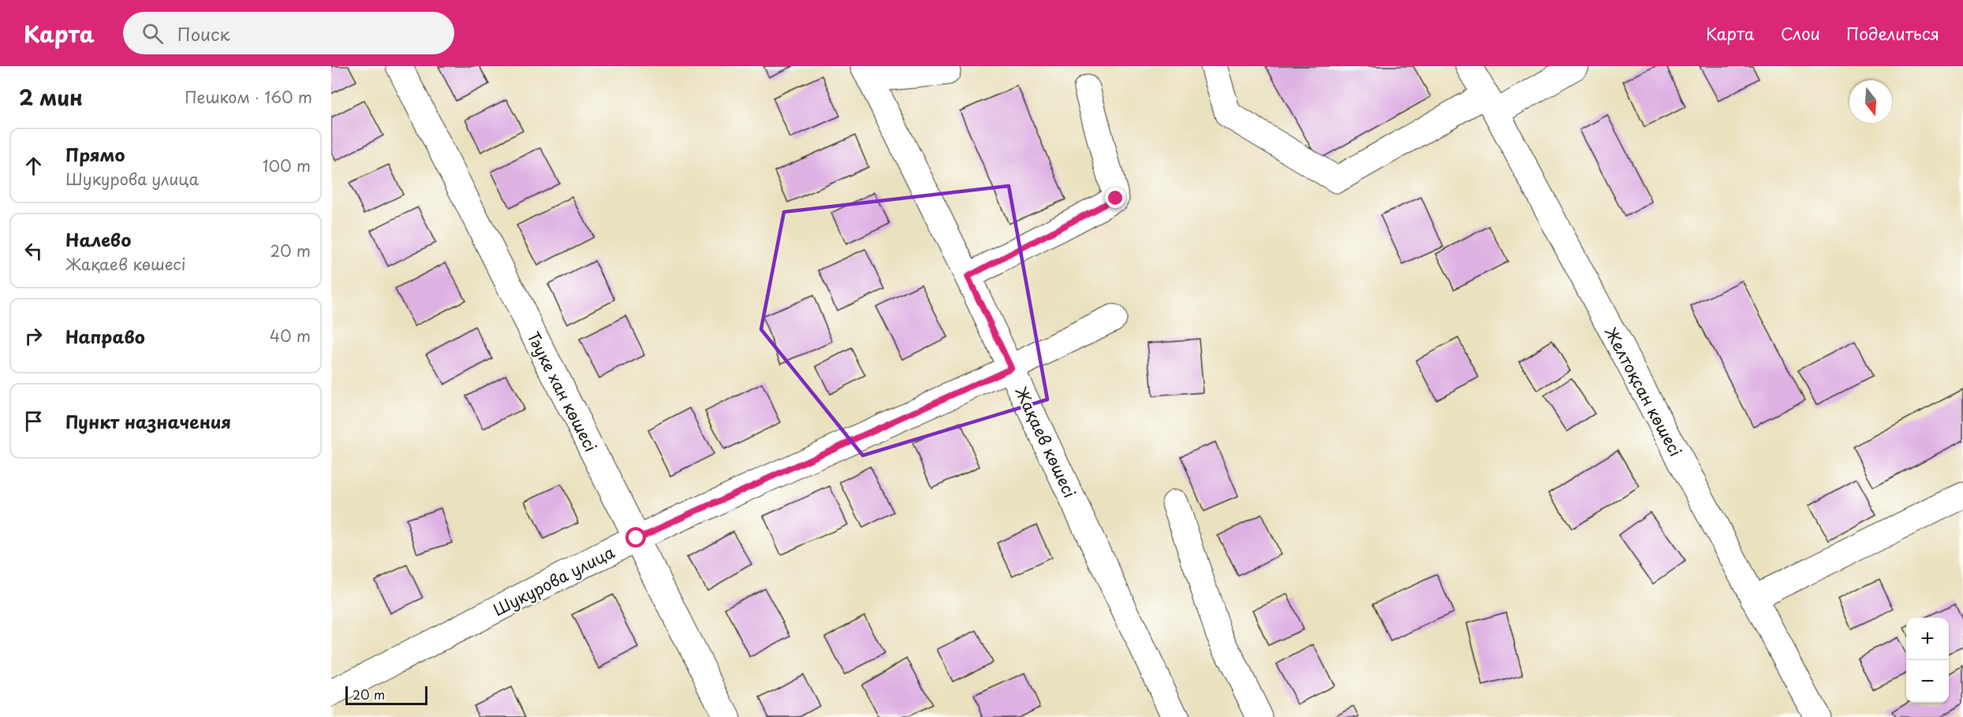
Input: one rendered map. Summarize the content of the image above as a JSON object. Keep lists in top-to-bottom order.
{
  "streets": {
    "street": [
      "Тәуке хан көшесі",
      "Желтоқсан көшесі",
      "Жақаев көшесі",
      "Шукурова улица"
    ]
  },
  "crossings": [
    ["Тәуке хан көшесі", "Шукурова улица"],
    ["Жақаев көшесі", "Шукурова улица"]
  ],
  "scale_bar": "20 m",
  "north": "bottom",
  "page": {
    "header": "Карта",
    "search": "Поиск",
    "nav": ["Карта", "Слои", "Поделиться"],
    "heading": ["2 мин", "Пешком · 160 m"],
    "list": [
      ["Прямо", "Шукурова улица", "100 m"],
      ["Налево", "Жақаев көшесі", "20 m"],
      ["Направо", "40 m"],
      "Пункт назначения"
    ],
    "map_buttons": ["+", "−"],
    "scale": "20 m"
  }
}
